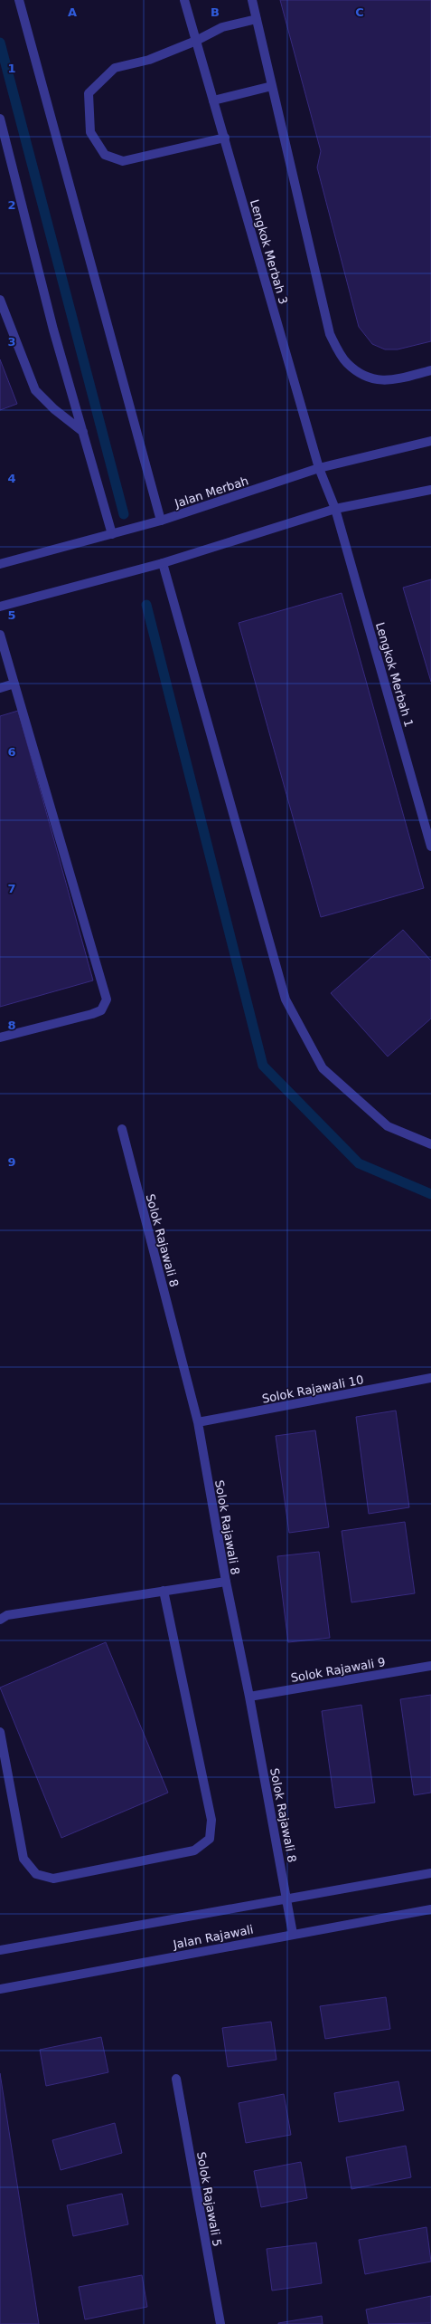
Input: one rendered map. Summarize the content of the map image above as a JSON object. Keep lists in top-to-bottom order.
{
  "streets": {
    "street": [
      "Lengkok Merbah 3",
      "Jalan Merbah",
      "Lengkok Merbah 1",
      "Solok Rajawali 8",
      "Solok Rajawali 10",
      "Solok Rajawali 9",
      "Jalan Rajawali",
      "Solok Rajawali 5"
    ]
  },
  "crossings": [
    ["Lengkok Merbah 3", "Jalan Merbah"],
    ["Lengkok Merbah 3", "Lengkok Merbah 1"],
    ["Solok Rajawali 8", "Solok Rajawali 10"],
    ["Solok Rajawali 8", "Solok Rajawali 9"],
    ["Solok Rajawali 8", "Jalan Rajawali"]
  ],
  "grid": {
    "columns": ["A", "B", "C"],
    "rows": [
      "1",
      "2",
      "3",
      "4",
      "5",
      "6",
      "7",
      "8",
      "9"
    ]
  }
}
